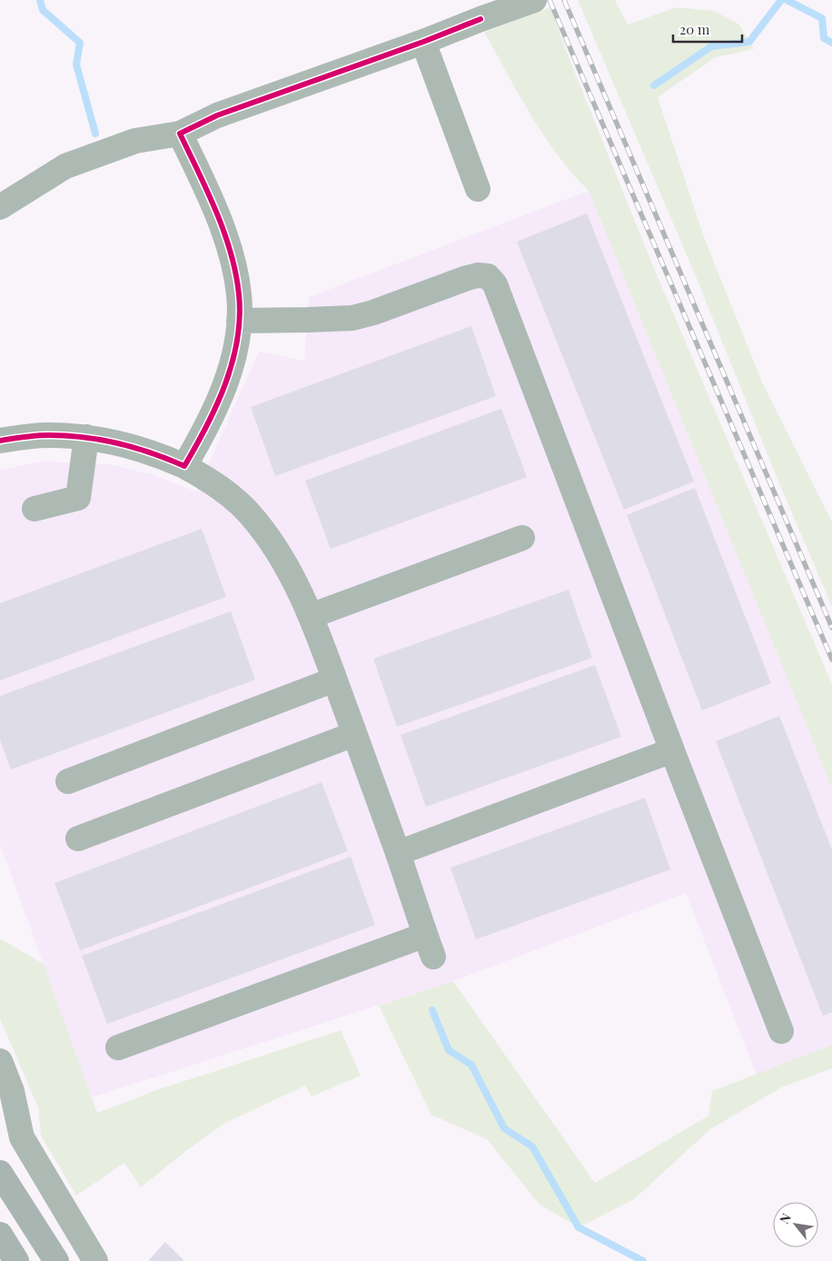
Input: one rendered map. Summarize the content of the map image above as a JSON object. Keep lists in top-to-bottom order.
{
  "scale_bar": "20 m",
  "north": "top left"
}
